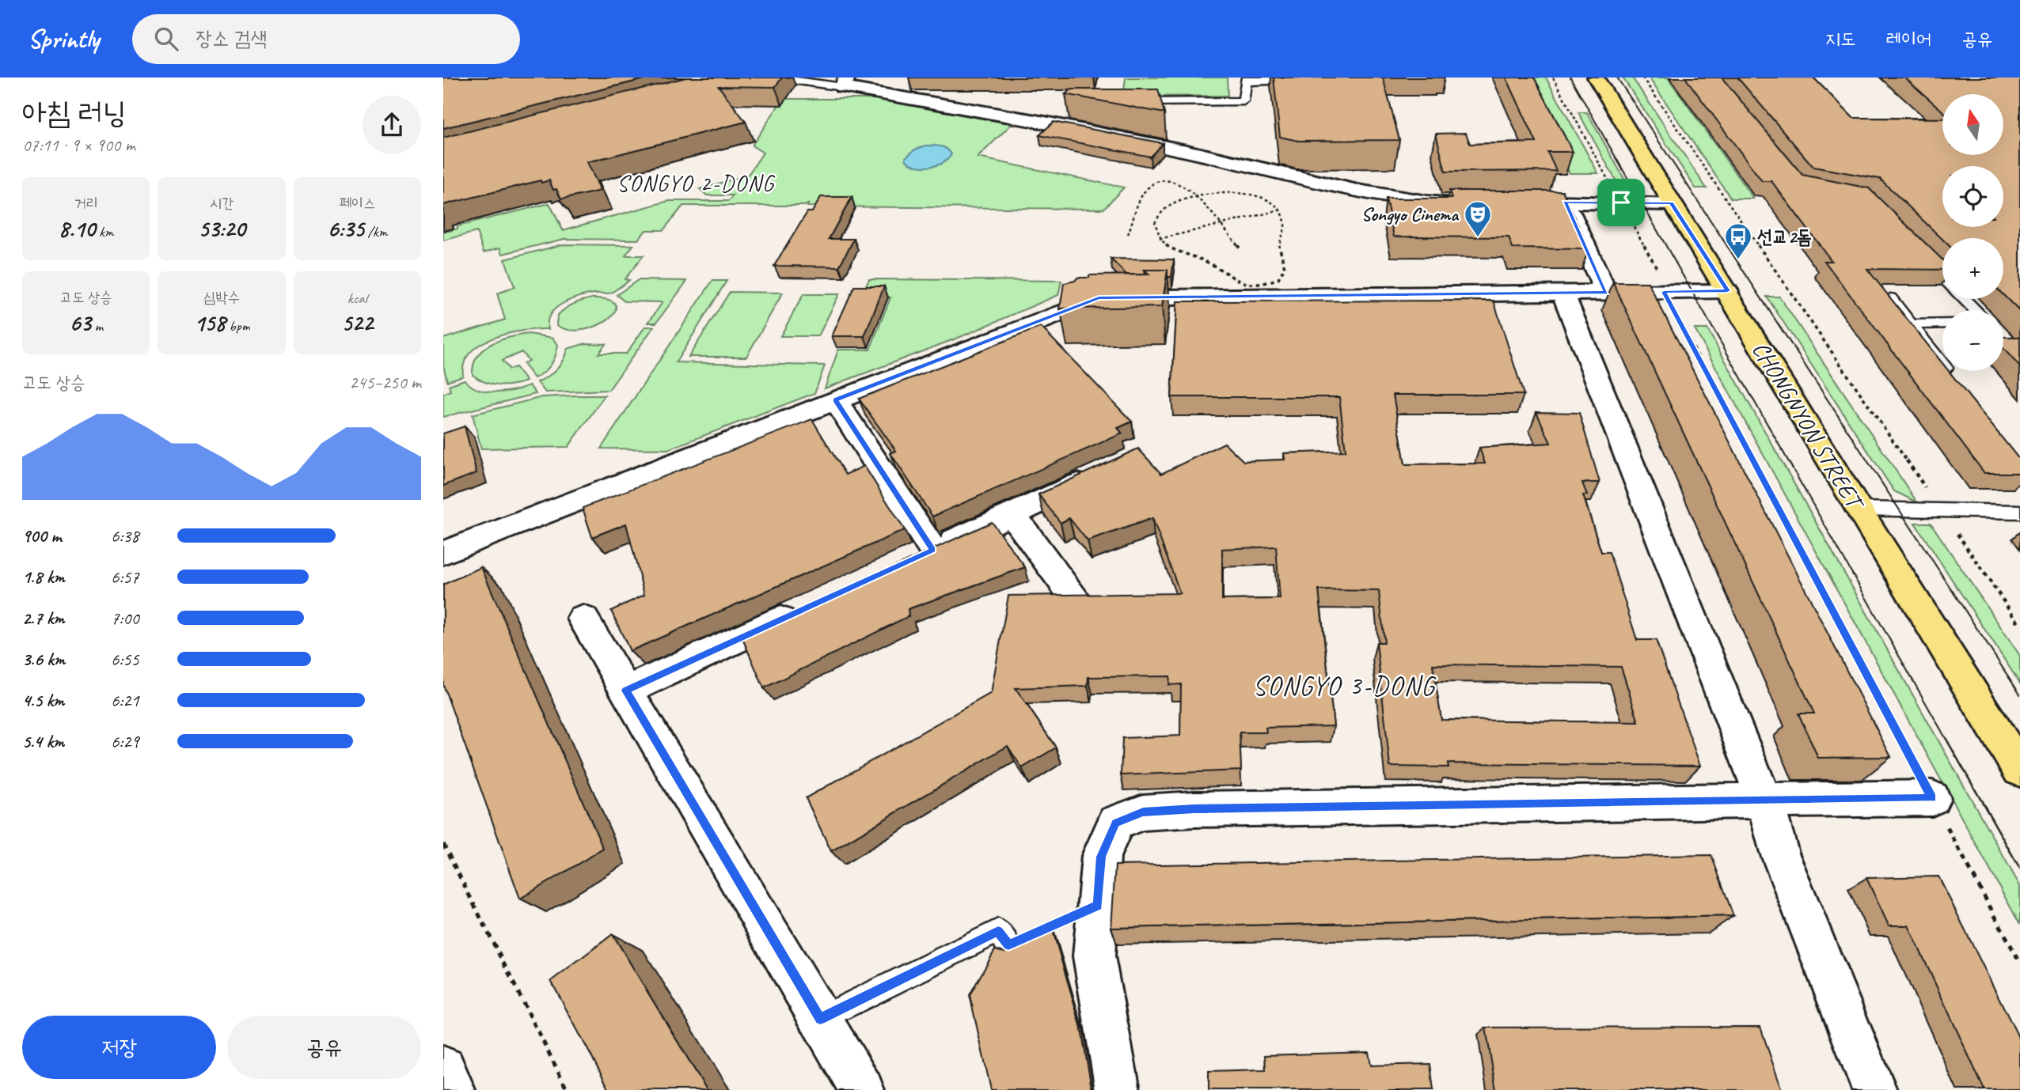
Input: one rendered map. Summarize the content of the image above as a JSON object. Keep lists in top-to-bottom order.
{
  "streets": {
    "main road": ["CHONGNYON STREET"]
  },
  "districts": ["SONGYO 2-DONG", "SONGYO 3-DONG"],
  "places": {
    "theatre": ["Songyo Cinema"],
    "bus stop": ["선교2돔"]
  },
  "north": "top",
  "page": {
    "header": "Sprintly",
    "search": "장소 검색",
    "nav": ["지도", "레이어", "공유"],
    "heading": ["아침 러닝", "07:11 · 9 × 900 m"],
    "map_buttons": ["+", "−"],
    "stats": [
      ["거리", "8.10 km"],
      ["시간", "53:20"],
      ["페이스", "6:35 /km"],
      ["고도 상승", "63 m"],
      ["심박수", "158 bpm"],
      ["kcal", "522"]
    ],
    "chart": ["고도 상승", "245–250 m"],
    "list": [
      {
        "name": "900 m",
        "note": "6:38"
      },
      {
        "name": "1.8 km",
        "note": "6:57"
      },
      {
        "name": "2.7 km",
        "note": "7:00"
      },
      {
        "name": "3.6 km",
        "note": "6:55"
      },
      {
        "name": "4.5 km",
        "note": "6:21"
      },
      {
        "name": "5.4 km",
        "note": "6:29"
      }
    ],
    "buttons": ["저장", "공유"]
  }
}
